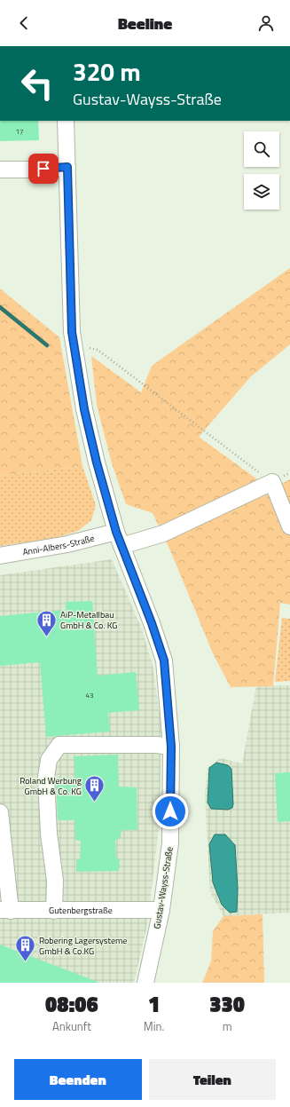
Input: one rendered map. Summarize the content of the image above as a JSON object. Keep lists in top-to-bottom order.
{
  "streets": {
    "street": ["Anni-Albers-Straße", "Gustav-Wayss-Straße", "Gutenbergstraße"]
  },
  "crossings": [
    ["Anni-Albers-Straße", "Gustav-Wayss-Straße"],
    ["Gustav-Wayss-Straße", "Gutenbergstraße"]
  ],
  "places": {
    "building": ["AiP-Metallbau GmbH & Co. KG", "Roland Werbung GmbH & Co. KG", "Robering Lagersysteme GmbH & Co.KG"]
  },
  "house_numbers": ["17", "43"],
  "page": {
    "header": "Beeline",
    "turn": ["320 m", "Gustav-Wayss-Straße"],
    "eta": [
      "08:06",
      "Ankunft",
      "1",
      "Min.",
      "330",
      "m"
    ],
    "buttons": ["Beenden", "Teilen"]
  }
}
